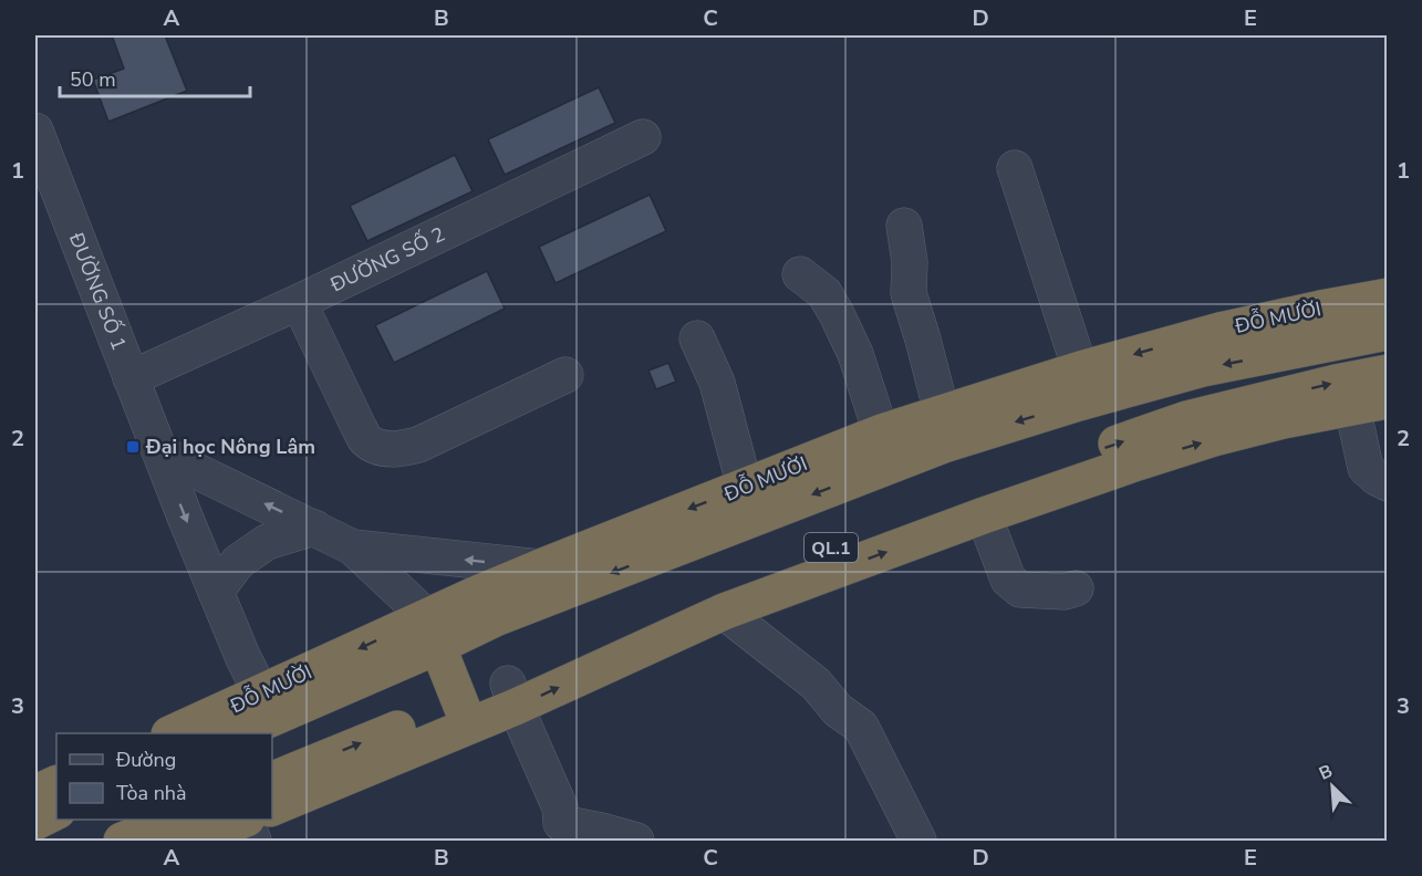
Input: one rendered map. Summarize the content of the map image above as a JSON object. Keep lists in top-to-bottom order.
{
  "streets": {
    "highway": ["ĐỖ MƯỜI", "QL.1"],
    "street": ["ĐƯỜNG SỐ 2", "ĐƯỜNG SỐ 1"]
  },
  "crossings": [
    ["ĐƯỜNG SỐ 2", "ĐƯỜNG SỐ 1"],
    ["ĐƯỜNG SỐ 1", "ĐỖ MƯỜI"]
  ],
  "places": {
    "transit": ["Đại học Nông Lâm"]
  },
  "legend": ["Đường", "Tòa nhà"],
  "scale_bar": "50 m",
  "north": "top left",
  "grid": {
    "columns": [
      "A",
      "B",
      "C",
      "D",
      "E"
    ],
    "rows": ["1", "2", "3"]
  }
}
